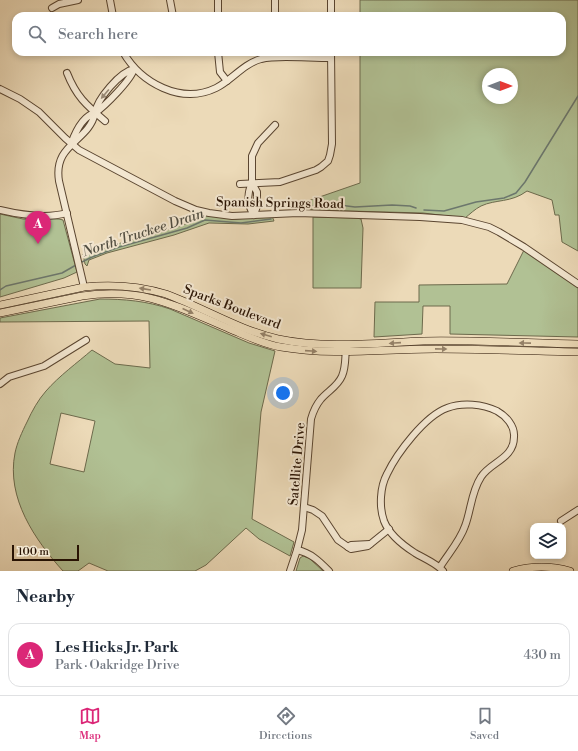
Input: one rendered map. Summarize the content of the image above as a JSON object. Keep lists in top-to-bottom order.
{
  "streets": {
    "main road": ["Sparks Boulevard"],
    "street": ["Spanish Springs Road", "Satellite Drive"]
  },
  "crossings": [
    ["Sparks Boulevard", "Satellite Drive"]
  ],
  "water": ["North Truckee Drain"],
  "scale_bar": "100 m",
  "north": "right",
  "page": {
    "search": "Search here",
    "pins": "A",
    "scale": "100 m",
    "heading": "Nearby",
    "list": [
      {
        "mark": "A",
        "name": "Les Hicks Jr. Park",
        "note": "Park · Oakridge Drive",
        "value": "430 m"
      }
    ],
    "nav": ["Map", "Directions", "Saved"]
  }
}
